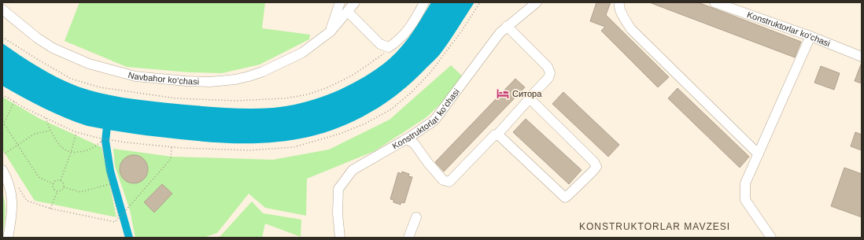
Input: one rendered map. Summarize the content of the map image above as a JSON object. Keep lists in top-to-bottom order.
{
  "streets": {
    "street": ["Konstruktorlar ko‘chasi", "Navbahor ko‘chasi"]
  },
  "districts": ["KONSTRUKTORLAR MAVZESI"],
  "places": {
    "hotel": ["Ситора"]
  }
}
